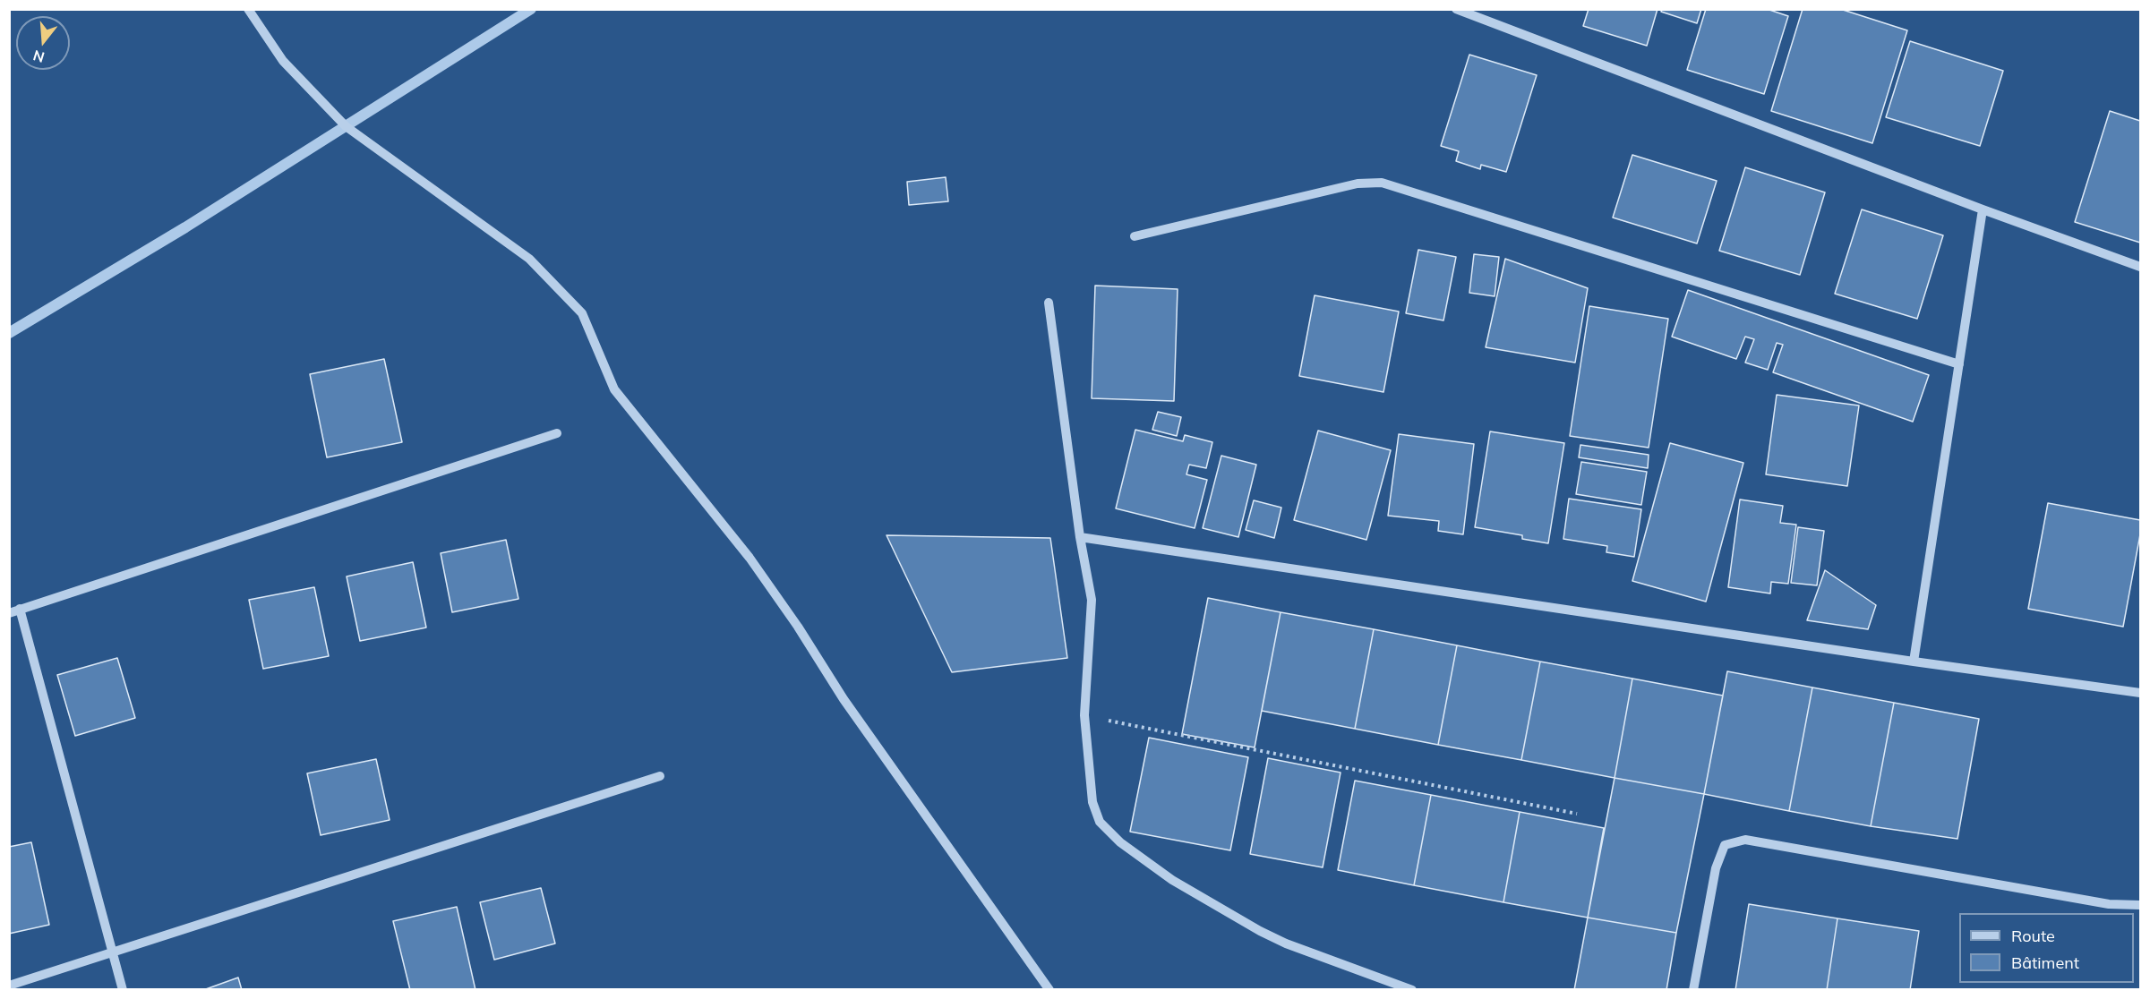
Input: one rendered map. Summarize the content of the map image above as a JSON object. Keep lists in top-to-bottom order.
{
  "legend": ["Route", "Bâtiment"],
  "north": "bottom"
}
